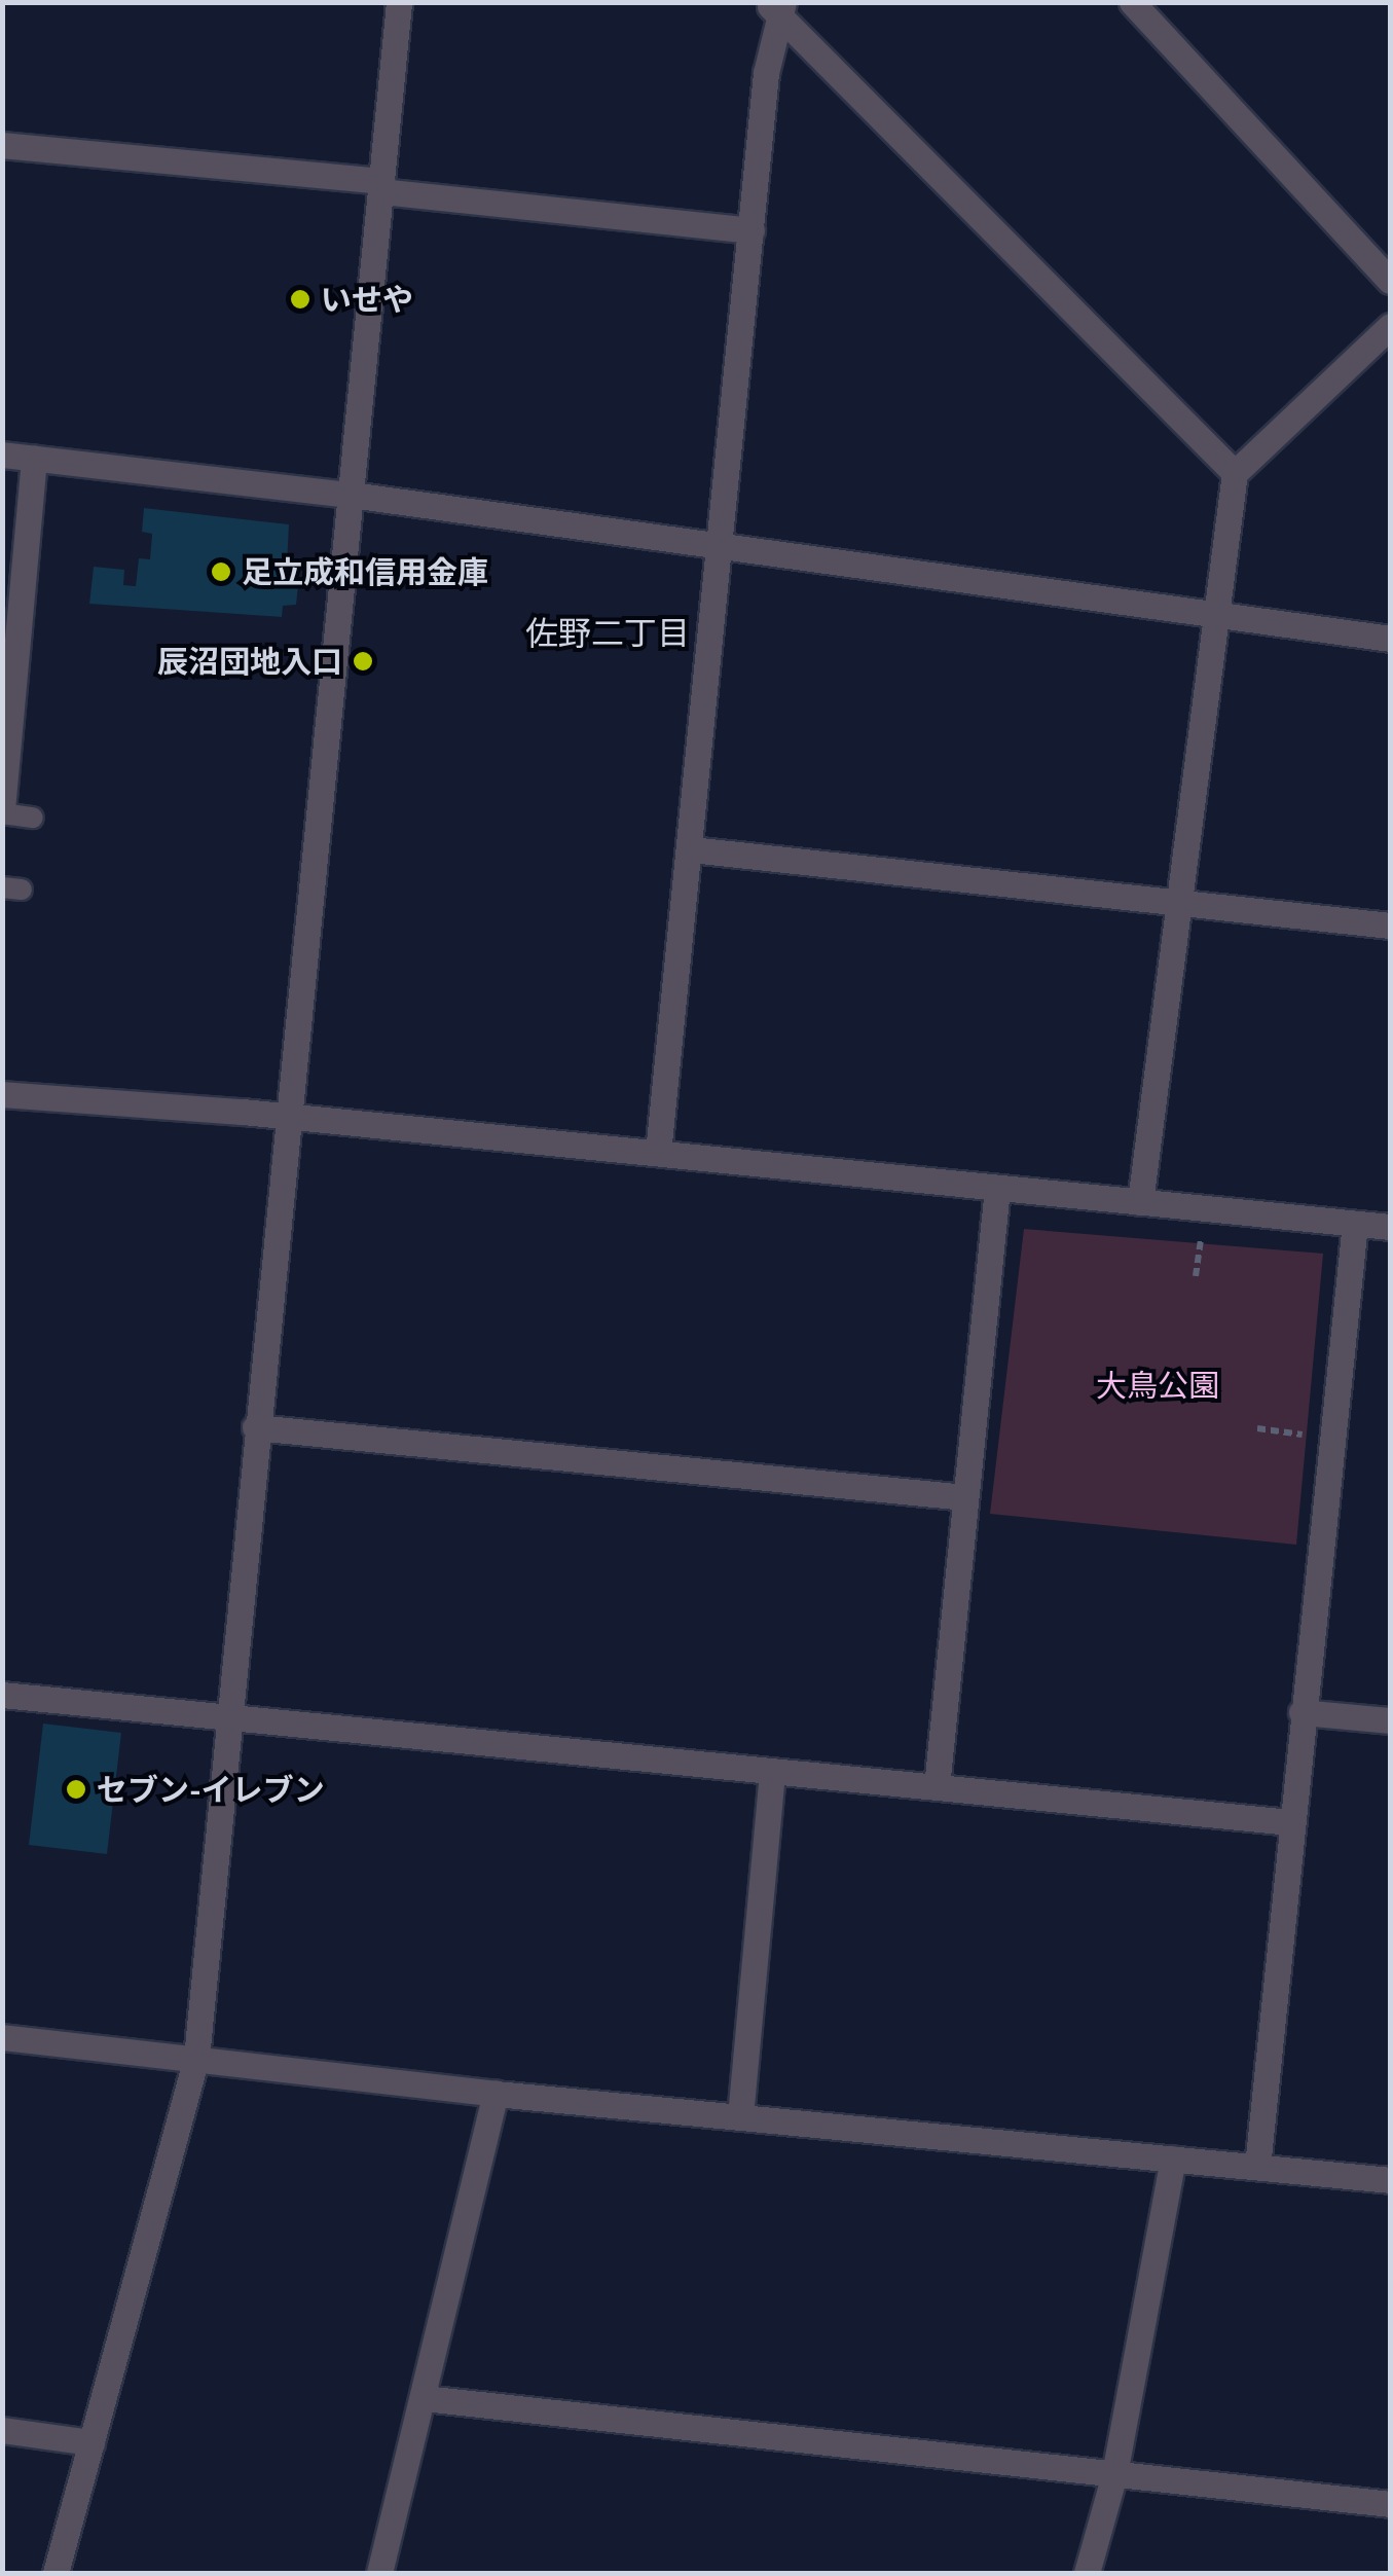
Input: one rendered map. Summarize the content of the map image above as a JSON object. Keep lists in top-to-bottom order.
{
  "districts": ["佐野二丁目"],
  "parks": ["大鳥公園"],
  "places": [
    "いせや",
    "足立成和信用金庫",
    "辰沼団地入口",
    "セブン-イレブン"
  ]
}
